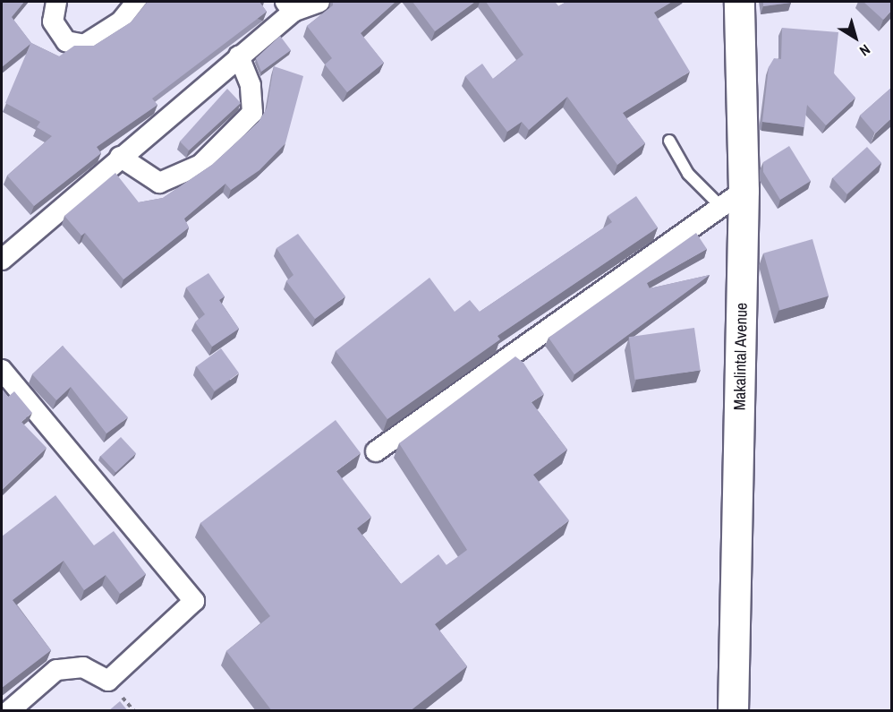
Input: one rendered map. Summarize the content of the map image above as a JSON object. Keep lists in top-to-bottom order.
{
  "streets": {
    "main road": ["Makalintal Avenue"]
  },
  "north": "bottom right"
}
